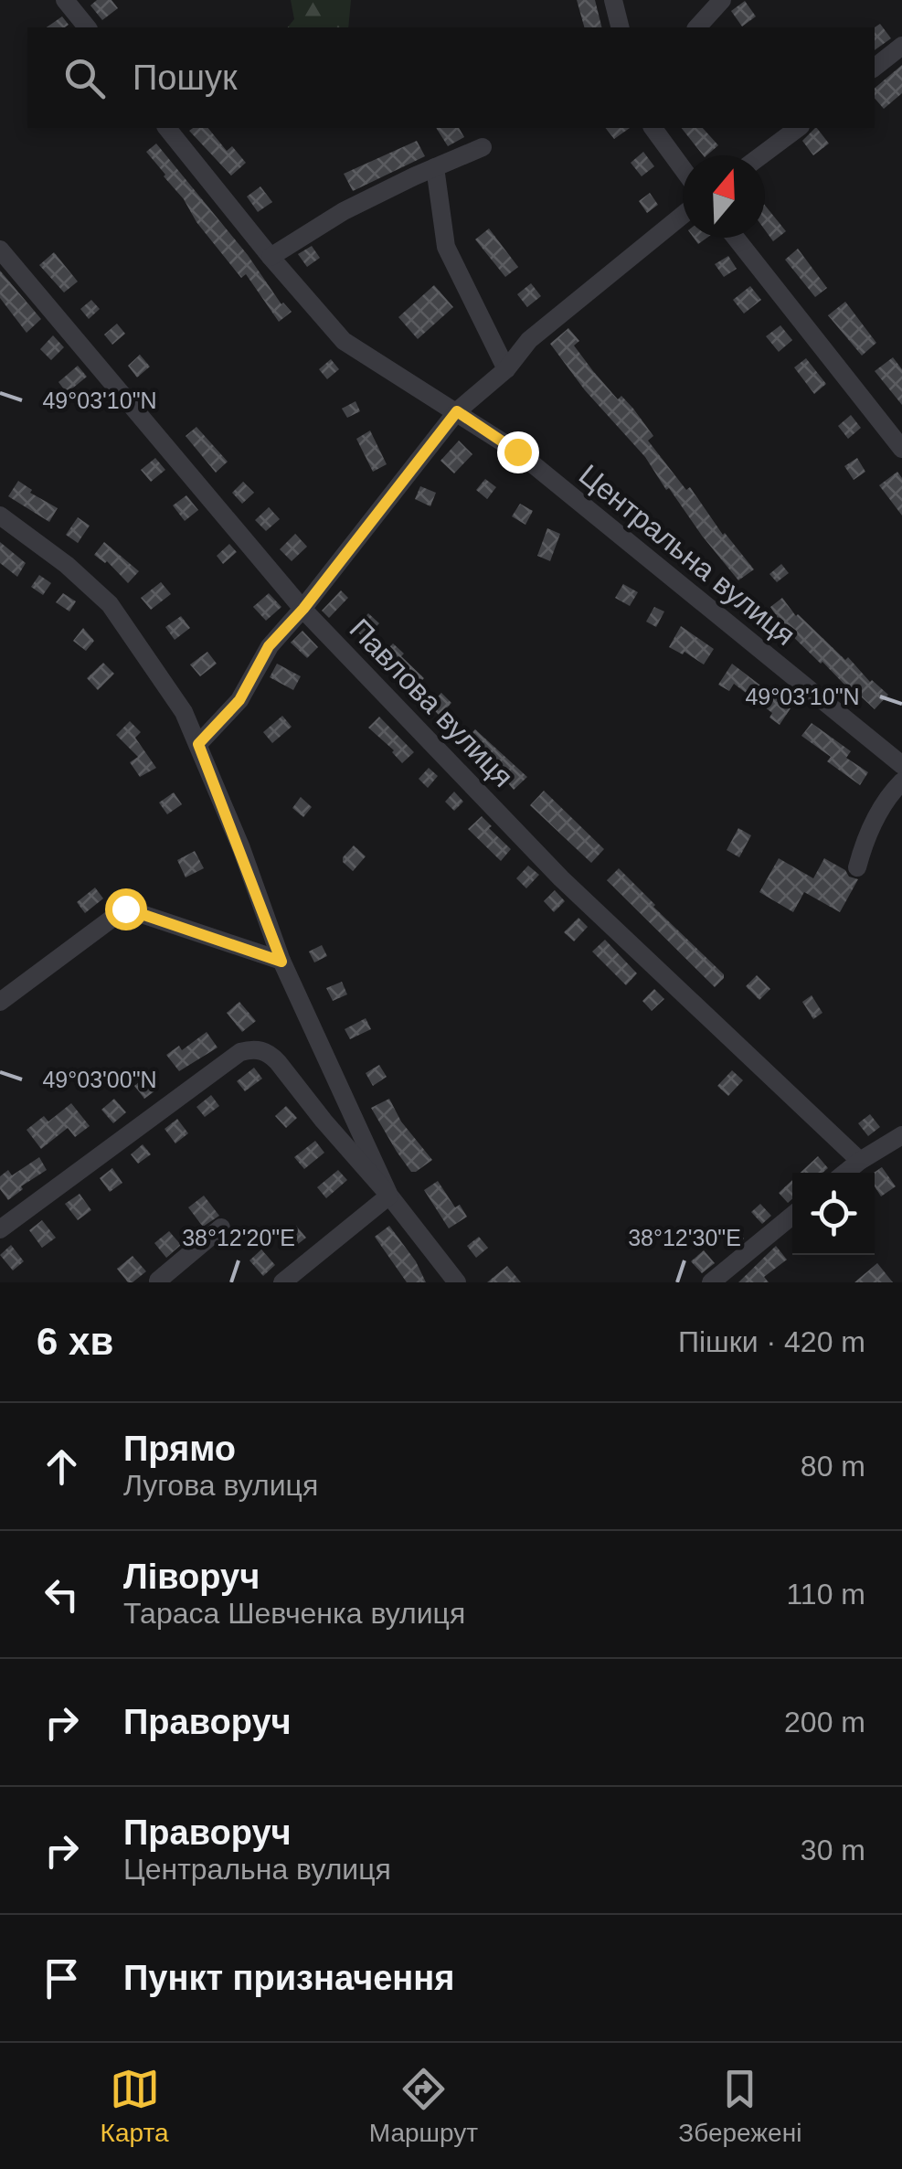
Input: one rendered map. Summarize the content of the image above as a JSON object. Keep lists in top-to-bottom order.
{
  "streets": {
    "street": ["Центральна вулиця", "Павлова вулиця"]
  },
  "north": "top",
  "page": {
    "search": "Пошук",
    "heading": ["6 хв", "Пішки · 420 m"],
    "list": [
      ["Прямо", "Лугова вулиця", "80 m"],
      ["Ліворуч", "Тараса Шевченка вулиця", "110 m"],
      ["Праворуч", "200 m"],
      ["Праворуч", "Центральна вулиця", "30 m"],
      "Пункт призначення"
    ],
    "nav": ["Карта", "Маршрут", "Збережені"]
  },
  "coordinates": [
    "49°03'10\"N",
    "49°03'00\"N",
    "38°12'20\"E",
    "38°12'30\"E"
  ]
}
